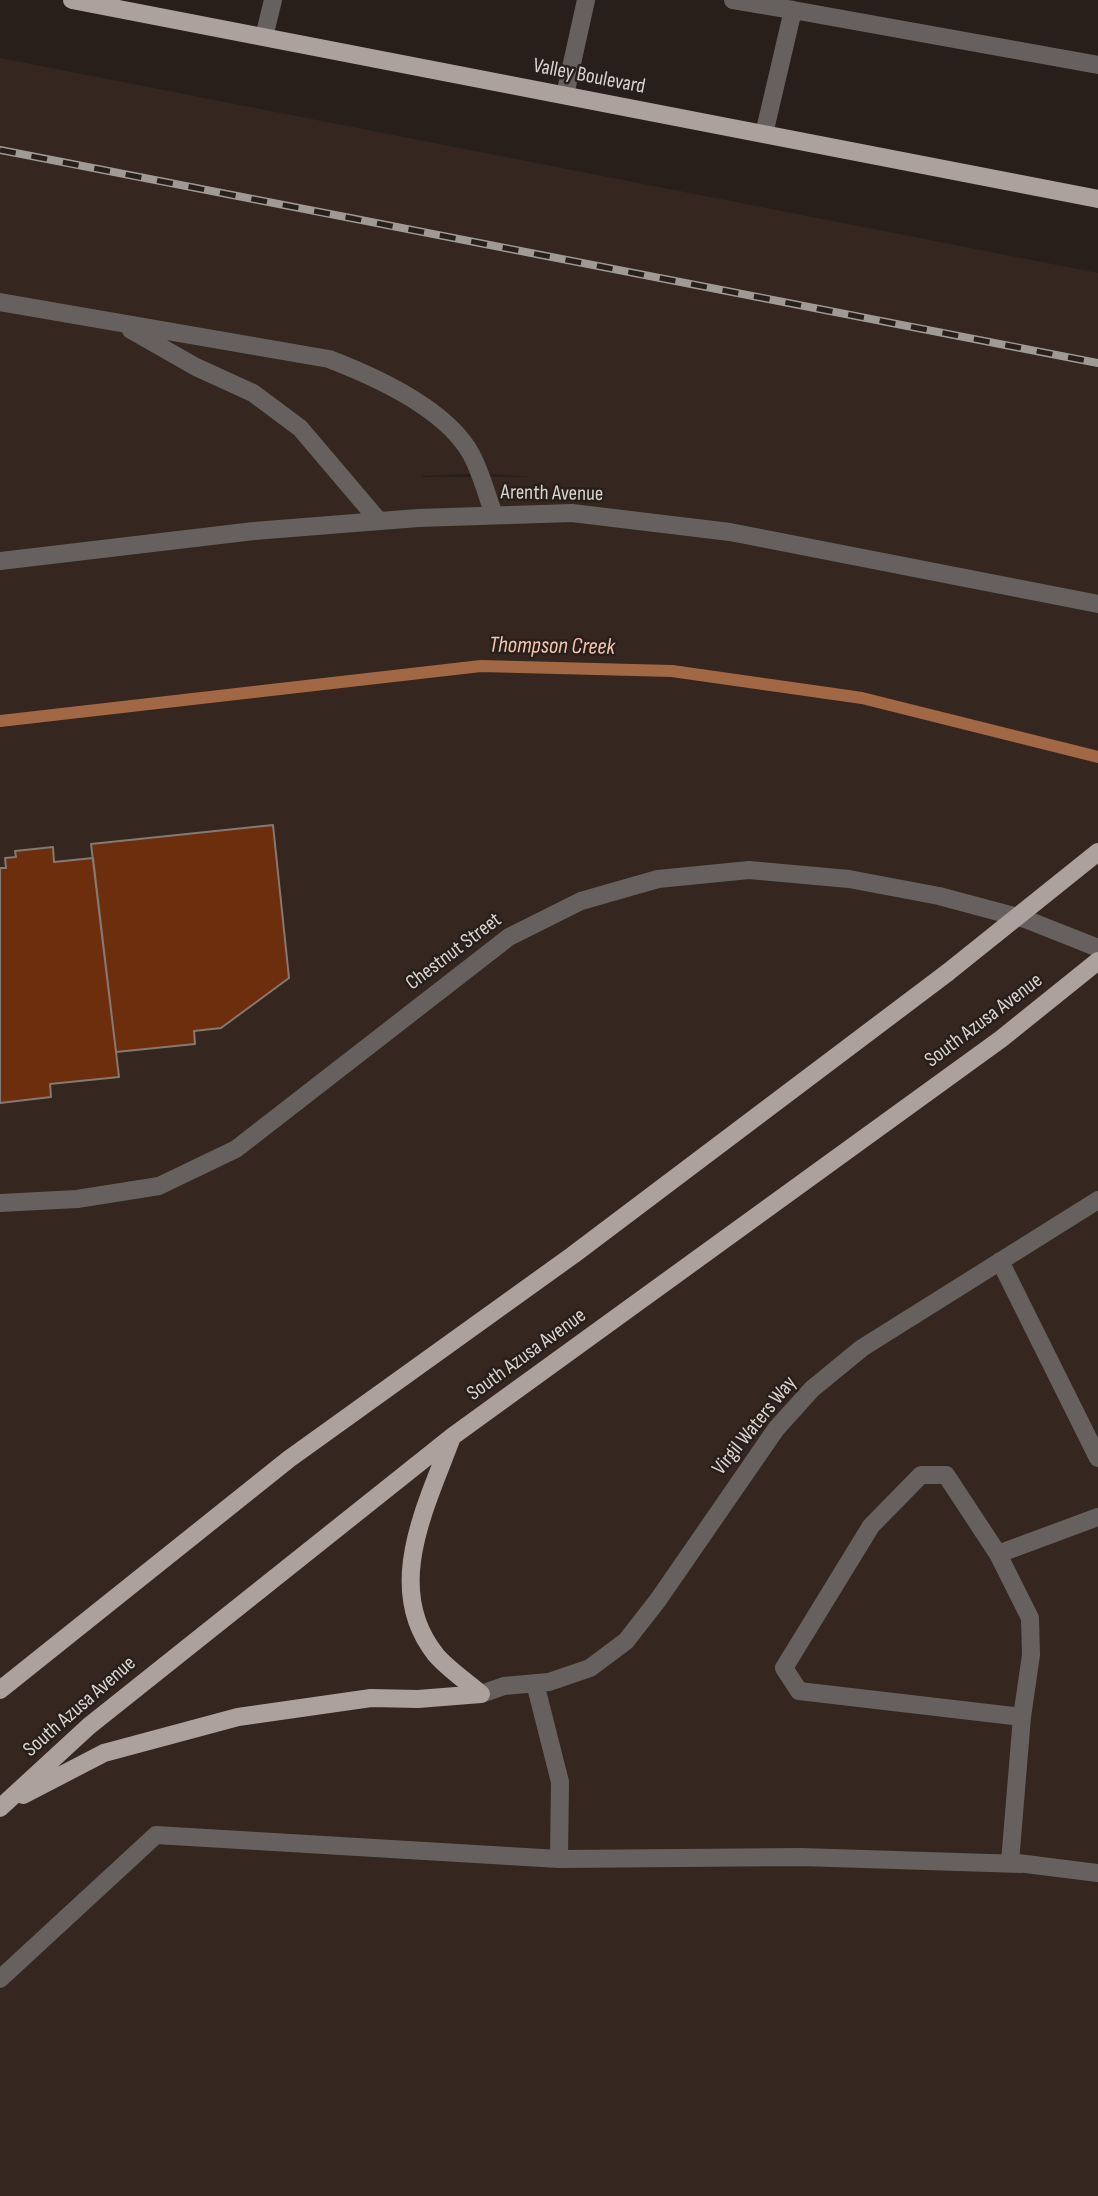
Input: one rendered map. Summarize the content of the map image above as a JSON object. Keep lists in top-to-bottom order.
{
  "streets": {
    "main road": ["Valley Boulevard", "South Azusa Avenue"],
    "street": ["Arenth Avenue", "Chestnut Street", "Virgil Waters Way"]
  },
  "water": ["Thompson Creek"]
}
